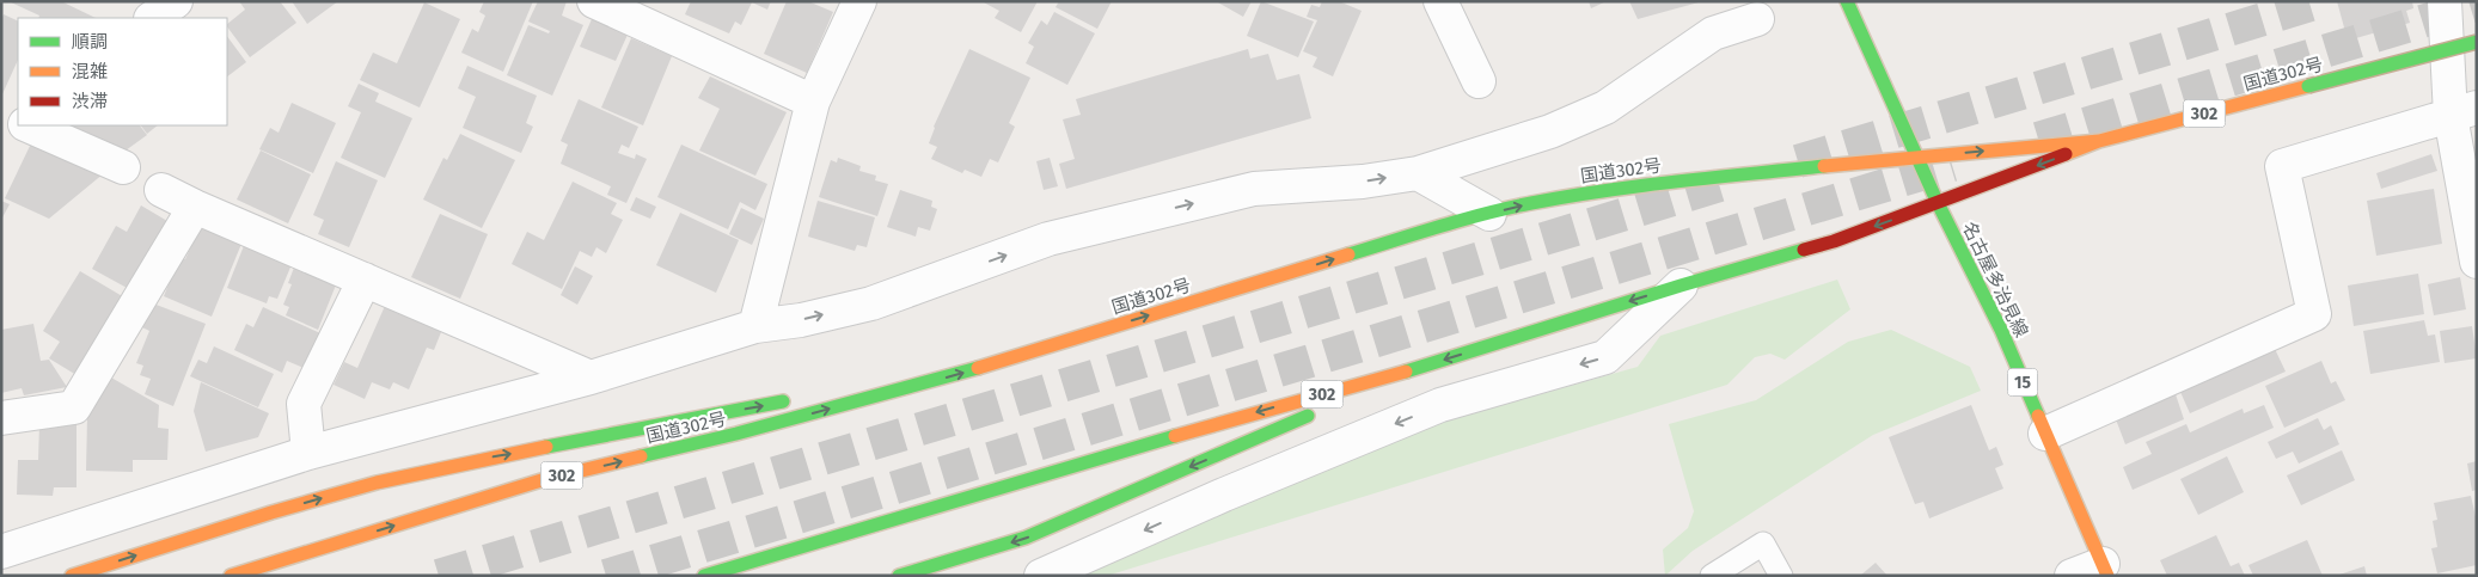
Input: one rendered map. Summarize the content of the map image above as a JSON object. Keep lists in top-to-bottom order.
{
  "streets": {
    "main road": [
      "国道302号",
      "302",
      "名古屋多治見線",
      "15"
    ]
  },
  "crossings": [
    ["国道302号", "名古屋多治見線"]
  ],
  "legend": ["順調", "混雑", "渋滞"]
}
